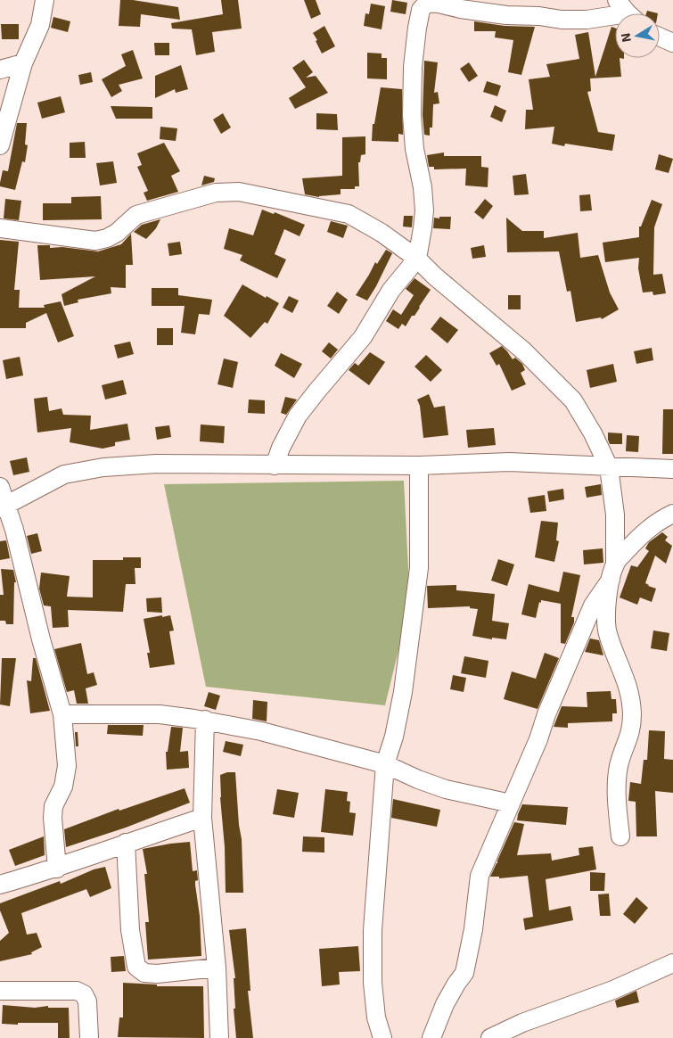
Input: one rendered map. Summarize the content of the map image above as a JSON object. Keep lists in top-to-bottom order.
{
  "north": "left"
}
